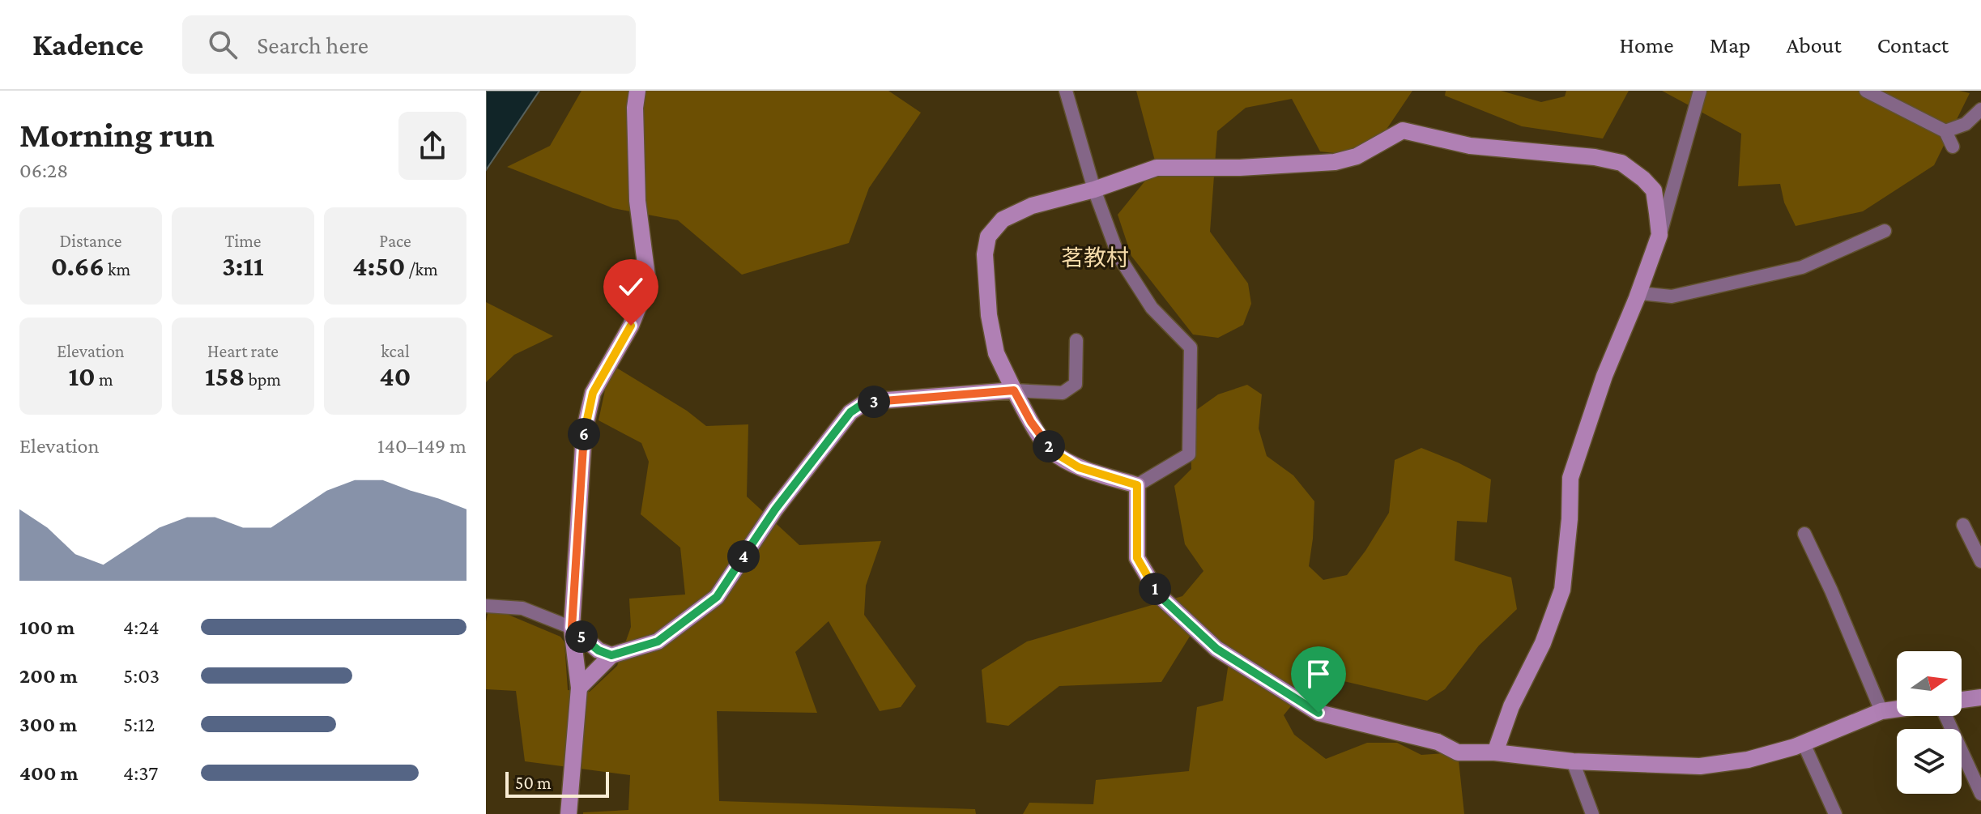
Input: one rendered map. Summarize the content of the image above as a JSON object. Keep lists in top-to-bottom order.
{
  "districts": ["茗教村"],
  "scale_bar": "50 m",
  "north": "right",
  "page": {
    "header": "Kadence",
    "search": "Search here",
    "nav": [
      "Home",
      "Map",
      "About",
      "Contact"
    ],
    "heading": ["Morning run", "06:28"],
    "stats": [
      ["Distance", "0.66 km"],
      ["Time", "3:11"],
      ["Pace", "4:50 /km"],
      ["Elevation", "10 m"],
      ["Heart rate", "158 bpm"],
      ["kcal", "40"]
    ],
    "pins": [
      "3",
      "6",
      "2",
      "4",
      "1",
      "5"
    ],
    "chart": ["Elevation", "140–149 m"],
    "list": [
      {
        "name": "100 m",
        "note": "4:24"
      },
      {
        "name": "200 m",
        "note": "5:03"
      },
      {
        "name": "300 m",
        "note": "5:12"
      },
      {
        "name": "400 m",
        "note": "4:37"
      }
    ],
    "scale": "50 m"
  }
}
